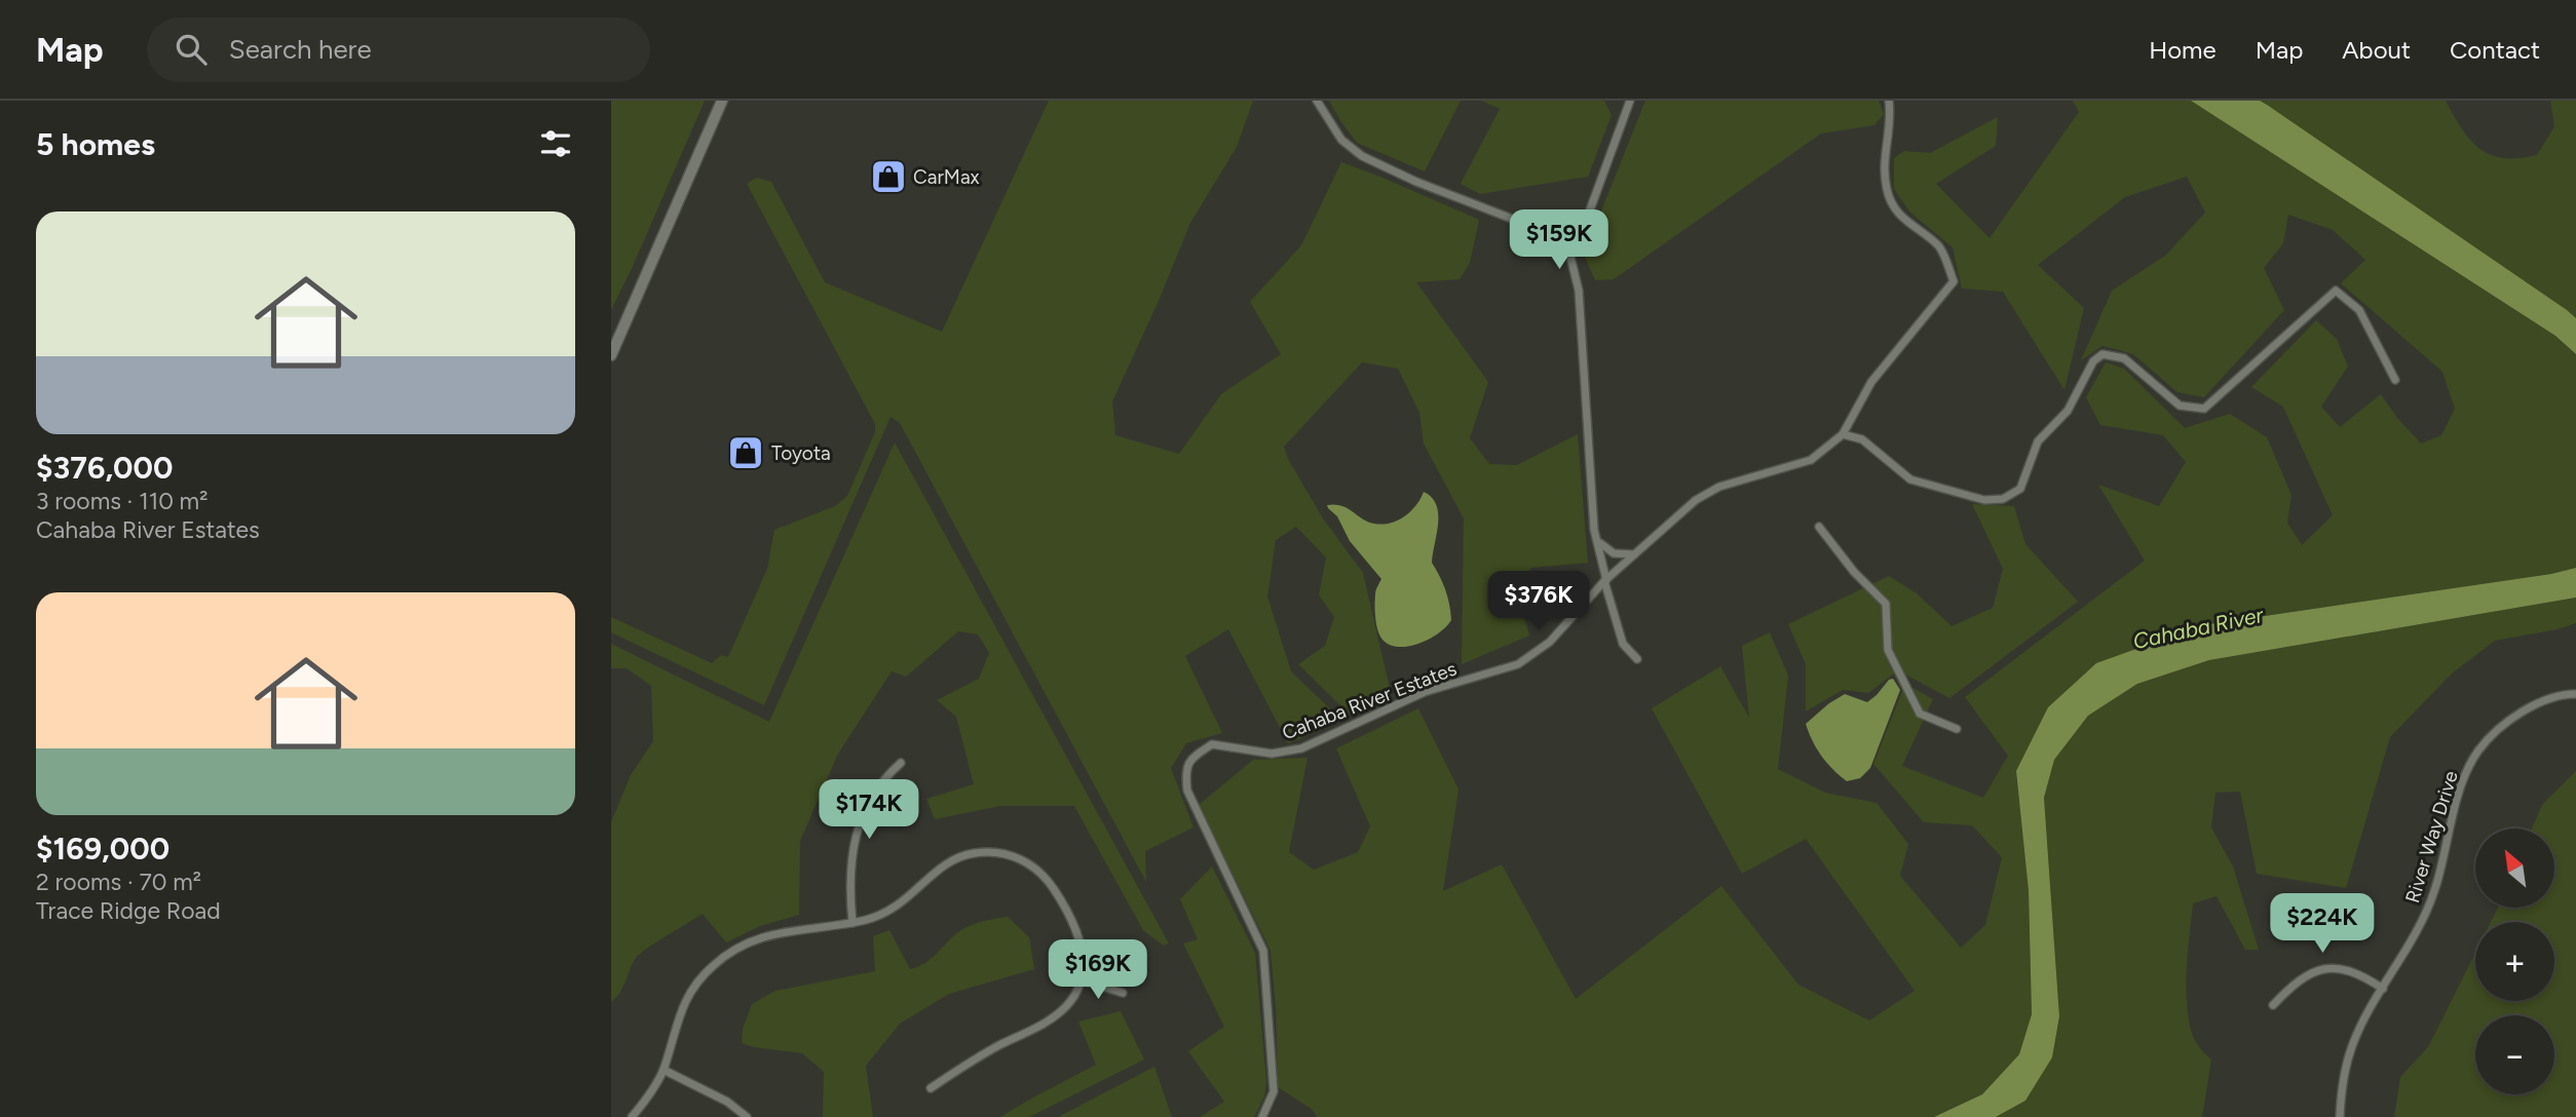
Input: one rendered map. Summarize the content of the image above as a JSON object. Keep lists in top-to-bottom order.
{
  "streets": {
    "street": ["Cahaba River Estates", "River Way Drive"]
  },
  "water": ["Cahaba River"],
  "places": {
    "shop": ["CarMax", "Toyota"]
  },
  "north": "top left",
  "page": {
    "header": "Map",
    "search": "Search here",
    "nav": [
      "Home",
      "Map",
      "About",
      "Contact"
    ],
    "heading": "5 homes",
    "list": [
      {
        "name": "$376,000",
        "note": "3 rooms · 110 m² · Cahaba River Estates"
      },
      {
        "name": "$169,000",
        "note": "2 rooms · 70 m² · Trace Ridge Road"
      }
    ],
    "price": [
      "$159K",
      "$376K",
      "$174K",
      "$224K",
      "$169K"
    ],
    "map_buttons": ["+", "−"]
  }
}
